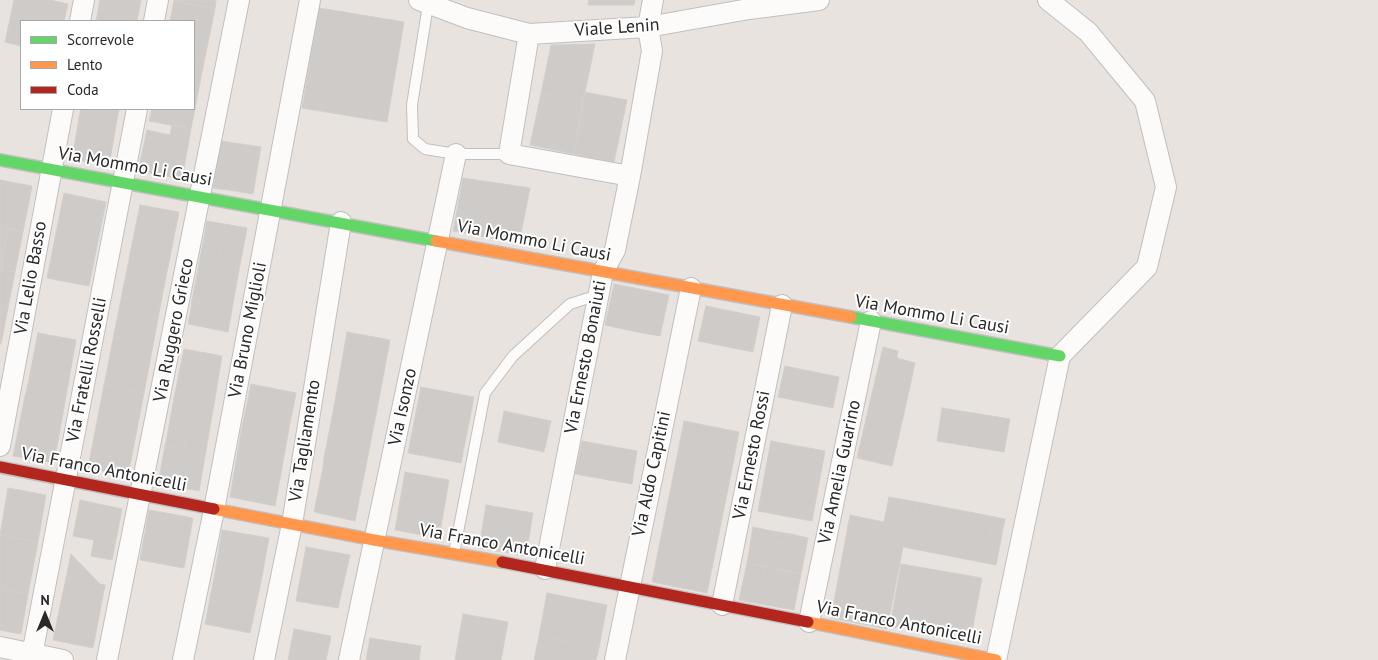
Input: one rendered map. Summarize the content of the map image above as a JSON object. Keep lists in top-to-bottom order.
{
  "streets": {
    "street": [
      "Viale Lenin",
      "Via Mommo Li Causi",
      "Via Lelio Basso",
      "Via Ruggero Grieco",
      "Via Bruno Miglioli",
      "Via Ernesto Bonaiuti",
      "Via Fratelli Rosselli",
      "Via Isonzo",
      "Via Tagliamento",
      "Via Ernesto Rossi",
      "Via Franco Antonicelli",
      "Via Amelia Guarino",
      "Via Aldo Capitini"
    ]
  },
  "crossings": [
    ["Viale Lenin", "Via Ernesto Bonaiuti"],
    ["Via Mommo Li Causi", "Via Lelio Basso"],
    ["Via Mommo Li Causi", "Via Ruggero Grieco"],
    ["Via Mommo Li Causi", "Via Bruno Miglioli"],
    ["Via Mommo Li Causi", "Via Ernesto Bonaiuti"],
    ["Via Mommo Li Causi", "Via Fratelli Rosselli"],
    ["Via Mommo Li Causi", "Via Isonzo"],
    ["Via Mommo Li Causi", "Via Tagliamento"],
    ["Via Mommo Li Causi", "Via Ernesto Rossi"],
    ["Via Mommo Li Causi", "Via Amelia Guarino"],
    ["Via Mommo Li Causi", "Via Aldo Capitini"],
    ["Via Ruggero Grieco", "Via Franco Antonicelli"],
    ["Via Bruno Miglioli", "Via Franco Antonicelli"],
    ["Via Ernesto Bonaiuti", "Via Franco Antonicelli"],
    ["Via Fratelli Rosselli", "Via Franco Antonicelli"],
    ["Via Isonzo", "Via Franco Antonicelli"],
    ["Via Tagliamento", "Via Franco Antonicelli"],
    ["Via Ernesto Rossi", "Via Franco Antonicelli"],
    ["Via Franco Antonicelli", "Via Amelia Guarino"],
    ["Via Franco Antonicelli", "Via Aldo Capitini"]
  ],
  "legend": ["Scorrevole", "Lento", "Coda"],
  "north": "top"
}
